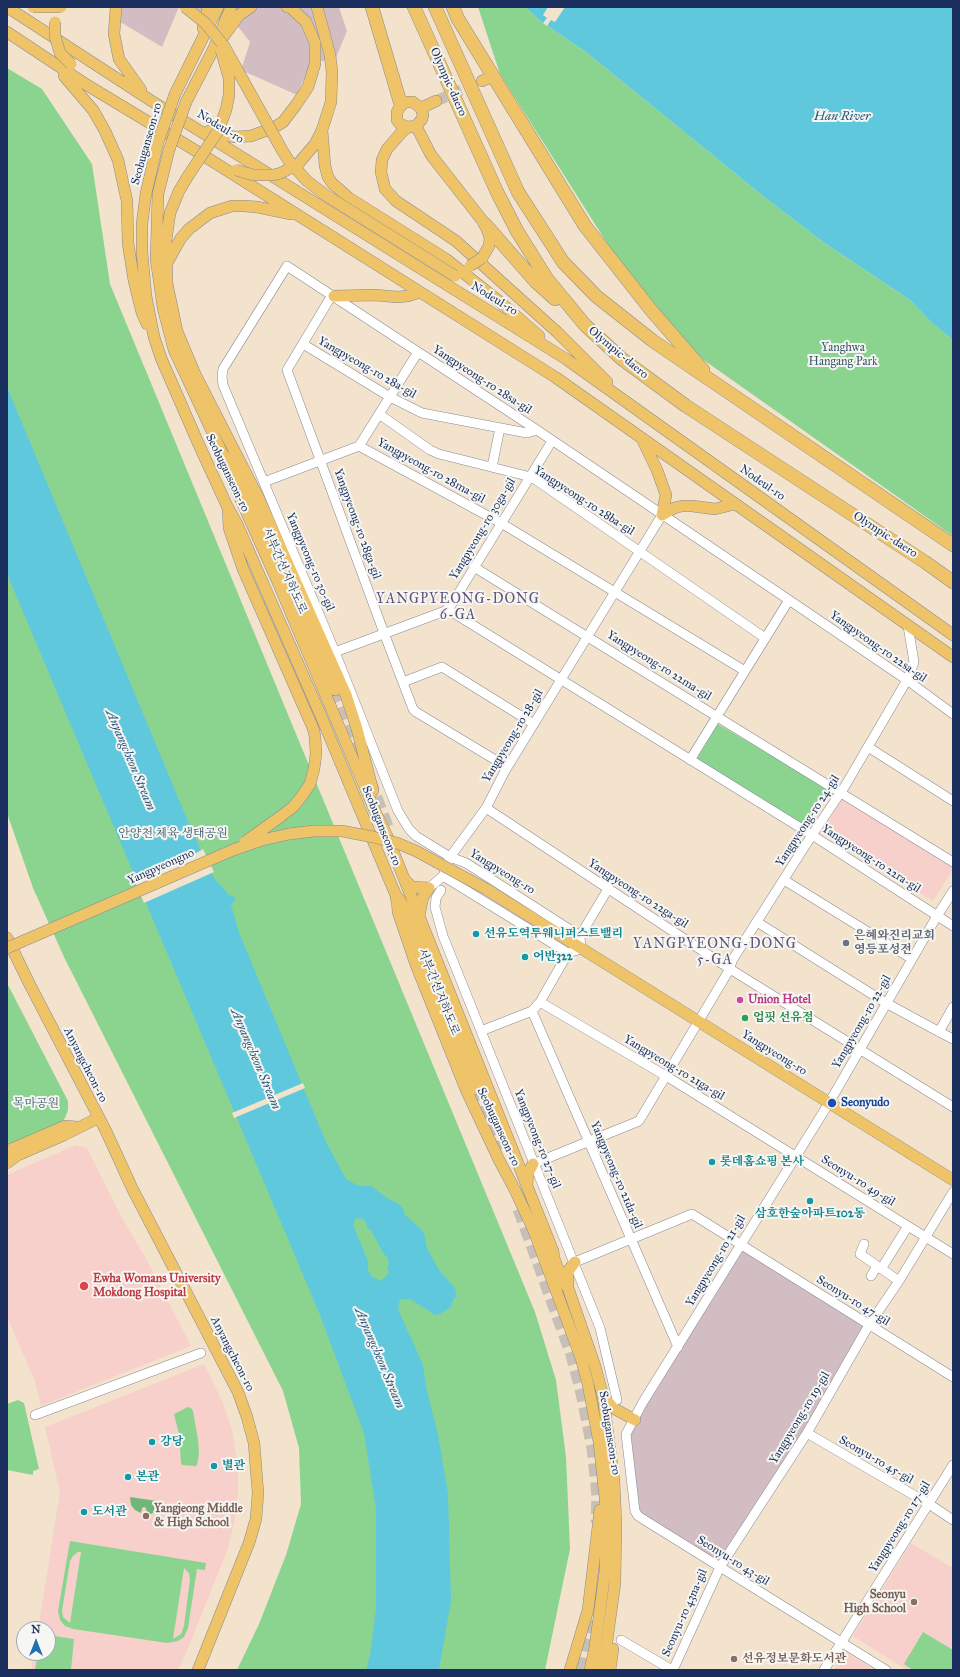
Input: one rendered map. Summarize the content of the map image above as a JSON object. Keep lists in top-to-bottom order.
{
  "streets": {
    "highway": ["Olympic-daero", "서부간선지하도로"],
    "main road": [
      "Nodeul-ro",
      "Seobuganseon-ro",
      "Yangpyeongno",
      "Yangpyeong-ro",
      "Anyangcheon-ro"
    ],
    "street": [
      "Yangpyeong-ro 28a-gil",
      "Yangpyeong-ro 28sa-gil",
      "Yangpyeong-ro 28ma-gil",
      "Yangpyeong-ro 28ba-gil",
      "Yangpyeong-ro 28ga-gil",
      "Yangpyeong-ro 30ga-gil",
      "Yangpyeong-ro 30-gil",
      "Yangpyeong-ro 22sa-gil",
      "Yangpyeong-ro 22ma-gil",
      "Yangpyeong-ro 28-gil",
      "Yangpyeong-ro 24-gil",
      "Yangpyeong-ro 22ra-gil",
      "Yangpyeong-ro 22ga-gil",
      "Yangpyeong-ro 22-gil",
      "Yangpyeong-ro 21ga-gil",
      "Yangpyeong-ro 27-gil",
      "Yangpyeong-ro 21da-gil",
      "Seonyu-ro 49-gil",
      "Yangpyeong-ro 21-gil",
      "Seonyu-ro 47-gil",
      "Yangpyeong-ro 19-gil",
      "Seonyu-ro 45-gil",
      "Yangpyeong-ro 17-gil",
      "Seonyu-ro 43-gil",
      "Seonyu-ro 43na-gil"
    ]
  },
  "crossings": [
    ["Seobuganseon-ro", "서부간선지하도로"],
    ["Yangpyeong-ro 28a-gil", "Yangpyeong-ro 28sa-gil"],
    ["Yangpyeong-ro 28a-gil", "Yangpyeong-ro 28ga-gil"],
    ["Yangpyeong-ro 28sa-gil", "Yangpyeong-ro 28ga-gil"],
    ["Yangpyeong-ro 28sa-gil", "Yangpyeong-ro 30ga-gil"],
    ["Yangpyeong-ro 28sa-gil", "Yangpyeong-ro 30-gil"],
    ["Yangpyeong-ro 28sa-gil", "Yangpyeong-ro 22sa-gil"],
    ["Yangpyeong-ro 28sa-gil", "Yangpyeong-ro 28-gil"],
    ["Yangpyeong-ro 28ma-gil", "Yangpyeong-ro 30ga-gil"],
    ["Yangpyeong-ro 28ma-gil", "Yangpyeong-ro 28-gil"],
    ["Yangpyeong-ro 28ba-gil", "Yangpyeong-ro 30ga-gil"],
    ["Yangpyeong-ro 28ba-gil", "Yangpyeong-ro 28-gil"],
    ["Yangpyeong-ro 28ga-gil", "Yangpyeong-ro 28-gil"],
    ["Yangpyeong-ro 30ga-gil", "Yangpyeong-ro 22ma-gil"],
    ["Yangpyeong-ro 30ga-gil", "Yangpyeong-ro 22ra-gil"],
    ["Yangpyeong-ro 30-gil", "Yangpyeong-ro 28-gil"],
    ["Yangpyeong-ro 30-gil", "Yangpyeong-ro"],
    ["Yangpyeong-ro 22sa-gil", "Yangpyeong-ro 28-gil"],
    ["Yangpyeong-ro 22sa-gil", "Yangpyeong-ro 24-gil"],
    ["Yangpyeong-ro 22ma-gil", "Yangpyeong-ro 28-gil"],
    ["Yangpyeong-ro 22ma-gil", "Yangpyeong-ro 24-gil"],
    ["Yangpyeong-ro 28-gil", "Yangpyeong-ro 22ra-gil"],
    ["Yangpyeong-ro 28-gil", "Yangpyeong-ro"],
    ["Yangpyeong-ro 28-gil", "Yangpyeong-ro 22ga-gil"],
    ["Yangpyeong-ro 24-gil", "Yangpyeong-ro 22ra-gil"],
    ["Yangpyeong-ro 24-gil", "Yangpyeong-ro"],
    ["Yangpyeong-ro 24-gil", "Yangpyeong-ro 22ga-gil"],
    ["Yangpyeong-ro 24-gil", "Yangpyeong-ro 21ga-gil"],
    ["Yangpyeong-ro 24-gil", "Yangpyeong-ro 27-gil"],
    ["Yangpyeong-ro 24-gil", "Yangpyeong-ro 21da-gil"],
    ["Yangpyeong-ro 22ra-gil", "Yangpyeong-ro 22-gil"],
    ["Yangpyeongno", "Yangpyeong-ro"],
    ["Yangpyeong-ro", "Yangpyeong-ro 22-gil"],
    ["Yangpyeong-ro", "Yangpyeong-ro 21-gil"],
    ["Yangpyeong-ro 22ga-gil", "Yangpyeong-ro 22-gil"],
    ["Yangpyeong-ro 22-gil", "Yangpyeong-ro 21-gil"],
    ["Yangpyeong-ro 21ga-gil", "Seonyu-ro 49-gil"],
    ["Yangpyeong-ro 21ga-gil", "Yangpyeong-ro 21-gil"],
    ["Yangpyeong-ro 21da-gil", "Yangpyeong-ro 21-gil"],
    ["Yangpyeong-ro 21da-gil", "Seonyu-ro 47-gil"],
    ["Seonyu-ro 49-gil", "Yangpyeong-ro 21-gil"],
    ["Seonyu-ro 49-gil", "Yangpyeong-ro 19-gil"],
    ["Yangpyeong-ro 21-gil", "Seonyu-ro 47-gil"],
    ["Yangpyeong-ro 21-gil", "Seonyu-ro 43-gil"],
    ["Seonyu-ro 47-gil", "Yangpyeong-ro 19-gil"],
    ["Yangpyeong-ro 19-gil", "Seonyu-ro 45-gil"],
    ["Yangpyeong-ro 19-gil", "Seonyu-ro 43-gil"],
    ["Yangpyeong-ro 19-gil", "Seonyu-ro 43na-gil"],
    ["Seonyu-ro 45-gil", "Yangpyeong-ro 17-gil"],
    ["Yangpyeong-ro 17-gil", "Seonyu-ro 43-gil"],
    ["Seonyu-ro 43-gil", "Seonyu-ro 43na-gil"]
  ],
  "districts": ["YANGPYEONG-DONG 6-GA", "YANGPYEONG-DONG 5-GA"],
  "water": ["Han River", "Anyangcheon Stream"],
  "parks": ["Yanghwa Hangang Park", "안양천 체육 생태공원", "목마공원"],
  "places": [
    "선유도역투웨니퍼스트밸리",
    "은혜와진리교회 영등포성전",
    "어반322",
    "Union Hotel",
    "업핏 선유점",
    "Seonyudo",
    "롯데홈쇼핑 본사",
    "삼호한숲아파트102동",
    "Ewha Womans University Mokdong Hospital",
    "강당",
    "별관",
    "본관",
    "도서관",
    "Yangjeong Middle & High School",
    "Seonyu High School",
    "선유정보문화도서관"
  ],
  "north": "top"
}
